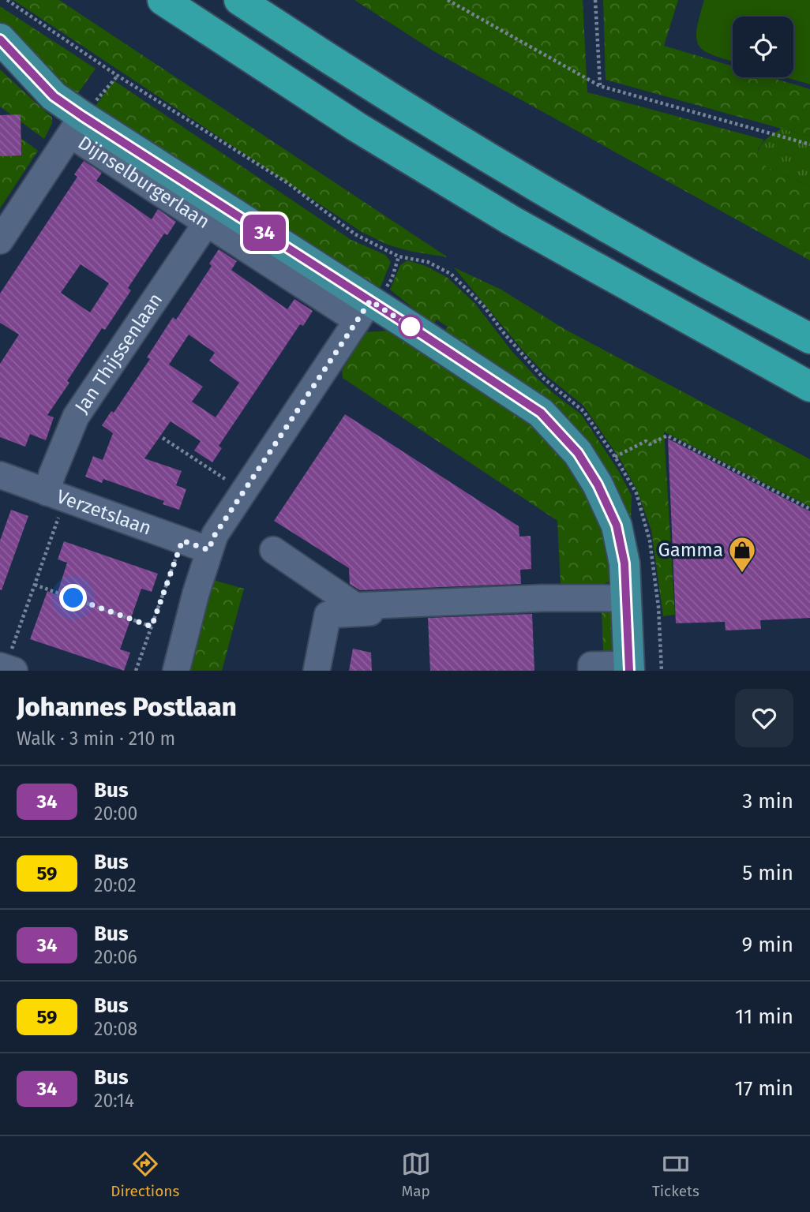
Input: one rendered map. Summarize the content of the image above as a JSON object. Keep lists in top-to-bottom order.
{
  "streets": {
    "main road": ["Dijnselburgerlaan"],
    "street": ["Jan Thijssenlaan", "Verzetslaan"]
  },
  "crossings": [
    ["Dijnselburgerlaan", "Jan Thijssenlaan"],
    ["Jan Thijssenlaan", "Verzetslaan"]
  ],
  "places": {
    "shop": ["Gamma"]
  },
  "lines": ["bus line 34"],
  "page": {
    "on_map": "34",
    "heading": ["Johannes Postlaan", "Walk · 3 min · 210 m"],
    "list": [
      {
        "mark": "34",
        "name": "Bus",
        "note": "20:00",
        "value": "3 min"
      },
      {
        "mark": "59",
        "name": "Bus",
        "note": "20:02",
        "value": "5 min"
      },
      {
        "mark": "34",
        "name": "Bus",
        "note": "20:06",
        "value": "9 min"
      },
      {
        "mark": "59",
        "name": "Bus",
        "note": "20:08",
        "value": "11 min"
      },
      {
        "mark": "34",
        "name": "Bus",
        "note": "20:14",
        "value": "17 min"
      }
    ],
    "tabs": ["Directions", "Map", "Tickets"]
  }
}
